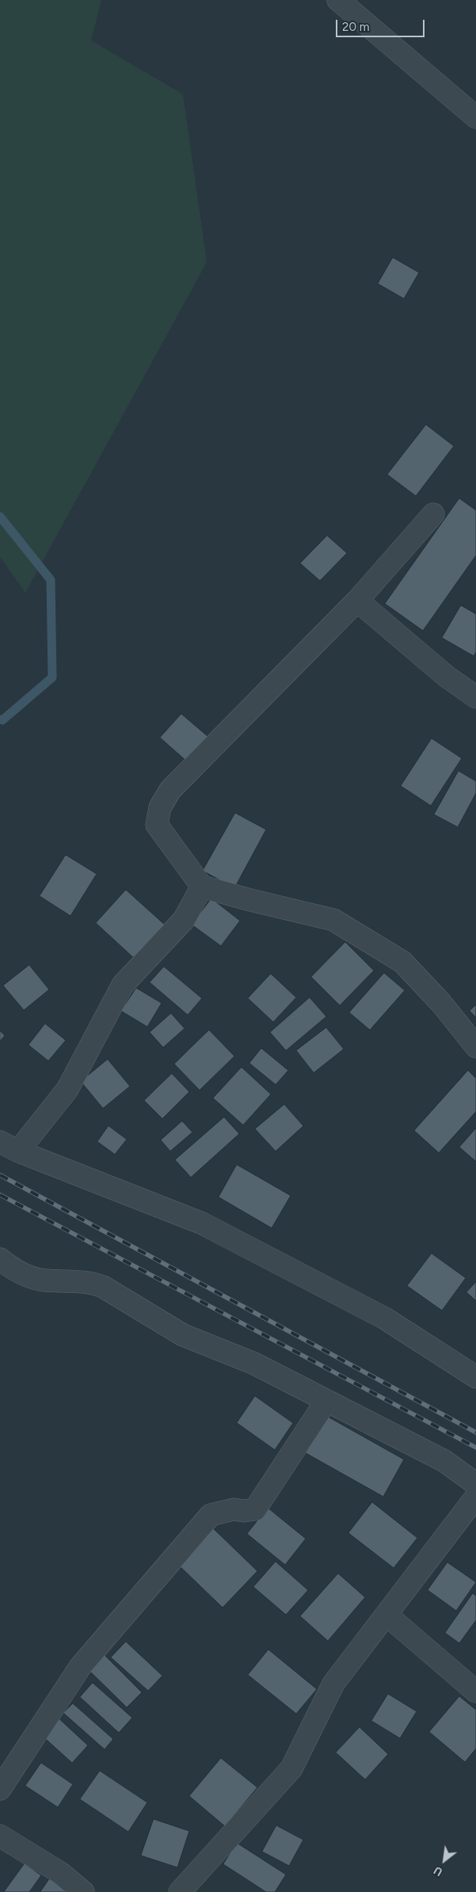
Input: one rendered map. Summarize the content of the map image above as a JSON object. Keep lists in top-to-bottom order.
{
  "scale_bar": "20 m",
  "north": "bottom left"
}
